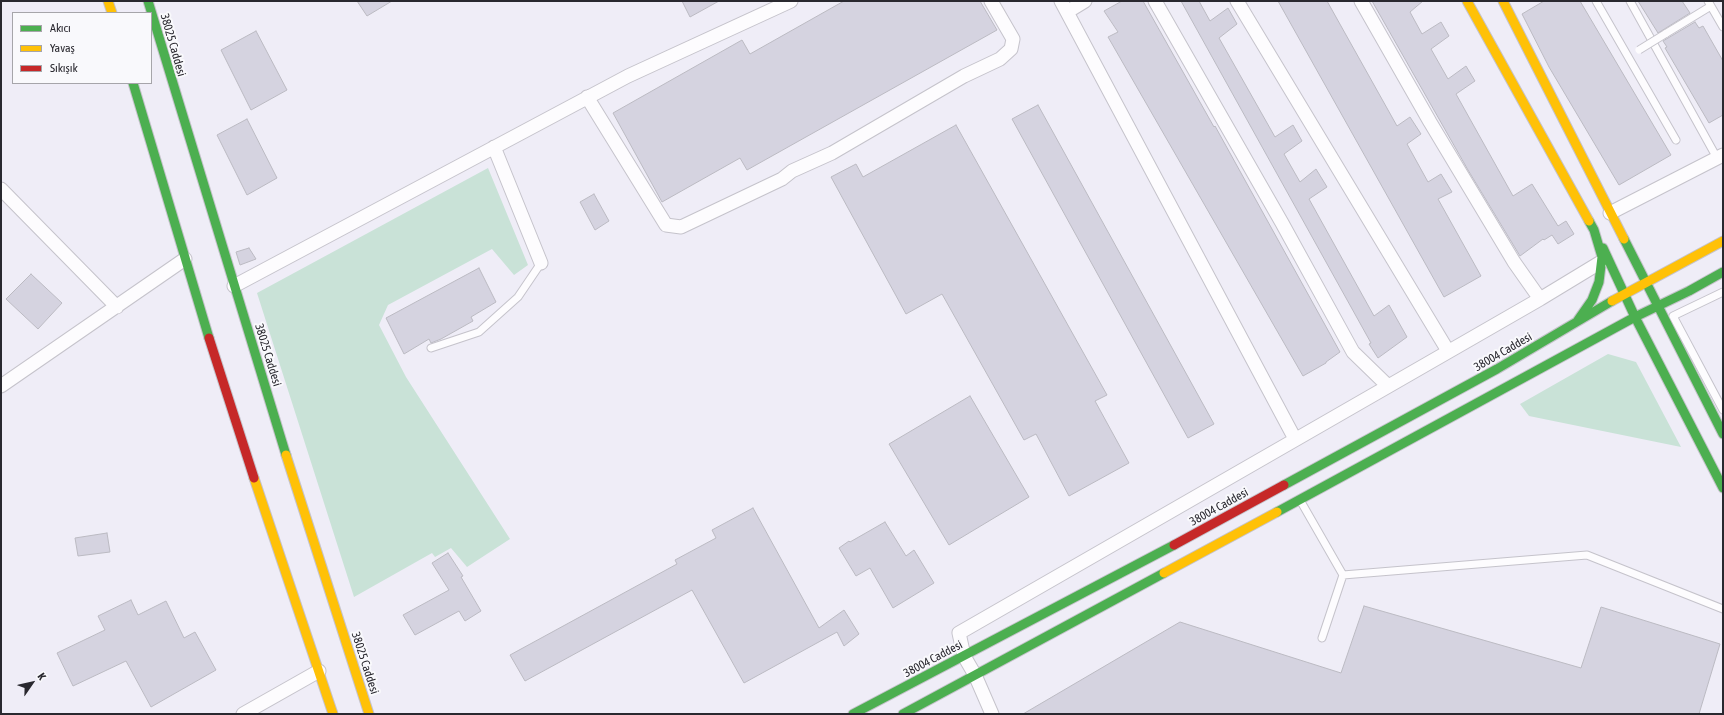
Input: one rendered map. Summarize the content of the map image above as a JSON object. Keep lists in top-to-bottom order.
{
  "streets": {
    "street": ["38025 Caddesi", "38004 Caddesi"]
  },
  "legend": ["Akıcı", "Yavaş", "Sıkışık"],
  "north": "top right"
}
